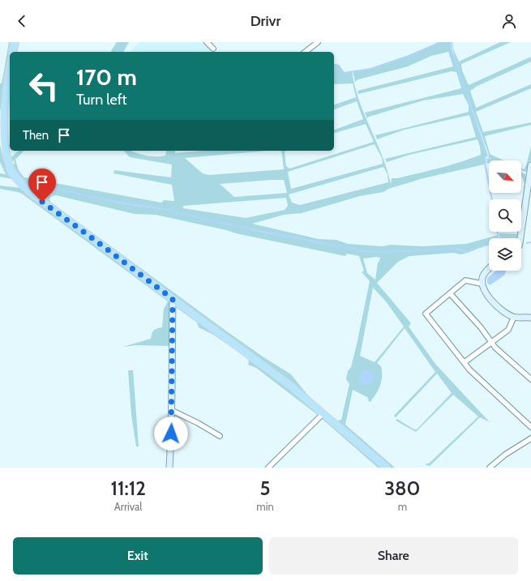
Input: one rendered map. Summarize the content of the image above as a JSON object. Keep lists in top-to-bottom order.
{
  "north": "bottom right",
  "page": {
    "header": "Drivr",
    "turn": ["170 m", "Turn left"],
    "then": "Then",
    "eta": [
      "11:12",
      "Arrival",
      "5",
      "min",
      "380",
      "m"
    ],
    "buttons": ["Exit", "Share"]
  }
}
